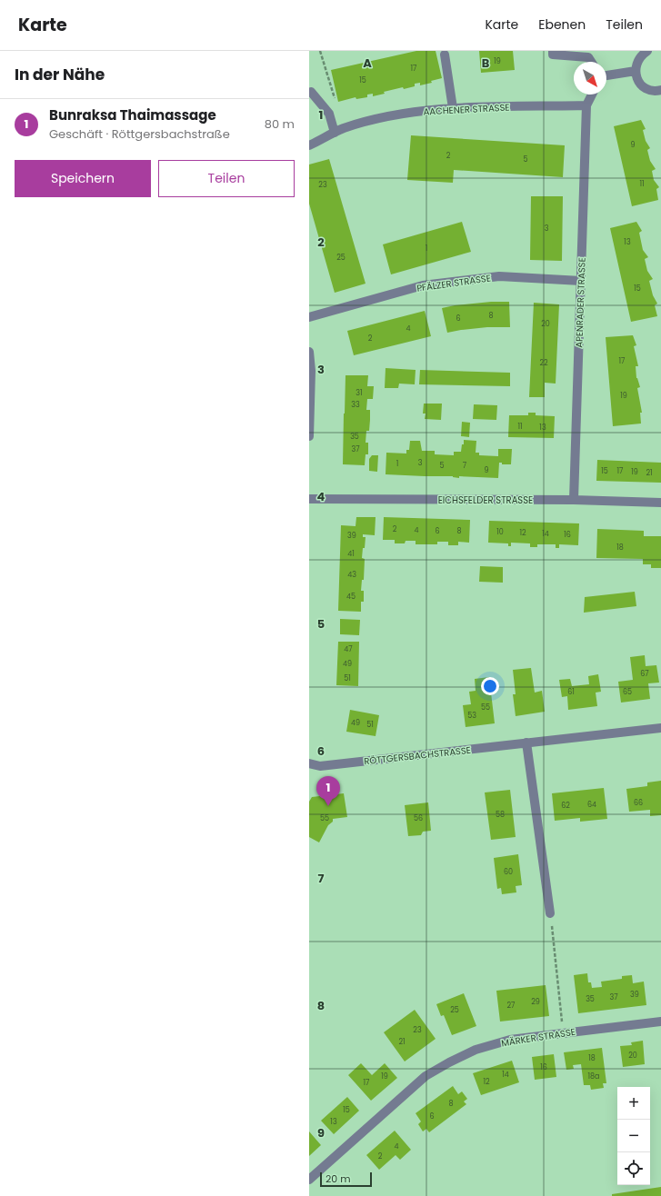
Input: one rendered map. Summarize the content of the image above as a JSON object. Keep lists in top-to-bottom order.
{
  "streets": {
    "street": [
      "AACHENER STRASSE",
      "PFÄLZER STRASSE",
      "APENRADER STRASSE",
      "EICHSFELDER STRASSE",
      "RÖTTGERSBACHSTRASSE",
      "MÄRKER STRASSE"
    ]
  },
  "crossings": [
    ["AACHENER STRASSE", "APENRADER STRASSE"],
    ["PFÄLZER STRASSE", "APENRADER STRASSE"],
    ["APENRADER STRASSE", "EICHSFELDER STRASSE"]
  ],
  "house_numbers": [
    "19",
    "17",
    "15",
    "9",
    "2",
    "5",
    "11",
    "23",
    "3",
    "13",
    "1",
    "25",
    "15",
    "8",
    "6",
    "20",
    "4",
    "2",
    "17",
    "22",
    "31",
    "19",
    "33",
    "11",
    "13",
    "35",
    "37",
    "3",
    "1",
    "5",
    "7",
    "9",
    "15",
    "17",
    "19",
    "21",
    "2",
    "4",
    "6",
    "8",
    "10",
    "12",
    "14",
    "16",
    "39",
    "18",
    "41",
    "43",
    "45",
    "47",
    "49",
    "67",
    "51",
    "61",
    "65",
    "55",
    "53",
    "49",
    "51",
    "66",
    "64",
    "62",
    "58",
    "55",
    "56",
    "60",
    "39",
    "37",
    "35",
    "29",
    "27",
    "25",
    "23",
    "21",
    "20",
    "18",
    "16",
    "14",
    "19",
    "18a",
    "12",
    "17",
    "8",
    "15",
    "6",
    "13",
    "4",
    "2"
  ],
  "scale_bar": "20 m",
  "north": "bottom right",
  "page": {
    "header": "Karte",
    "nav": ["Karte", "Ebenen", "Teilen"],
    "heading": "In der Nähe",
    "list": [
      {
        "mark": "1",
        "name": "Bunraksa Thaimassage",
        "note": "Geschäft · Röttgersbachstraße",
        "value": "80 m"
      }
    ],
    "buttons": ["Speichern", "Teilen"],
    "pins": "1",
    "map_buttons": ["+", "−"],
    "scale": "20 m"
  },
  "grid": {
    "columns": ["A", "B"],
    "rows": [
      "1",
      "2",
      "3",
      "4",
      "5",
      "6",
      "7",
      "8",
      "9"
    ]
  }
}
